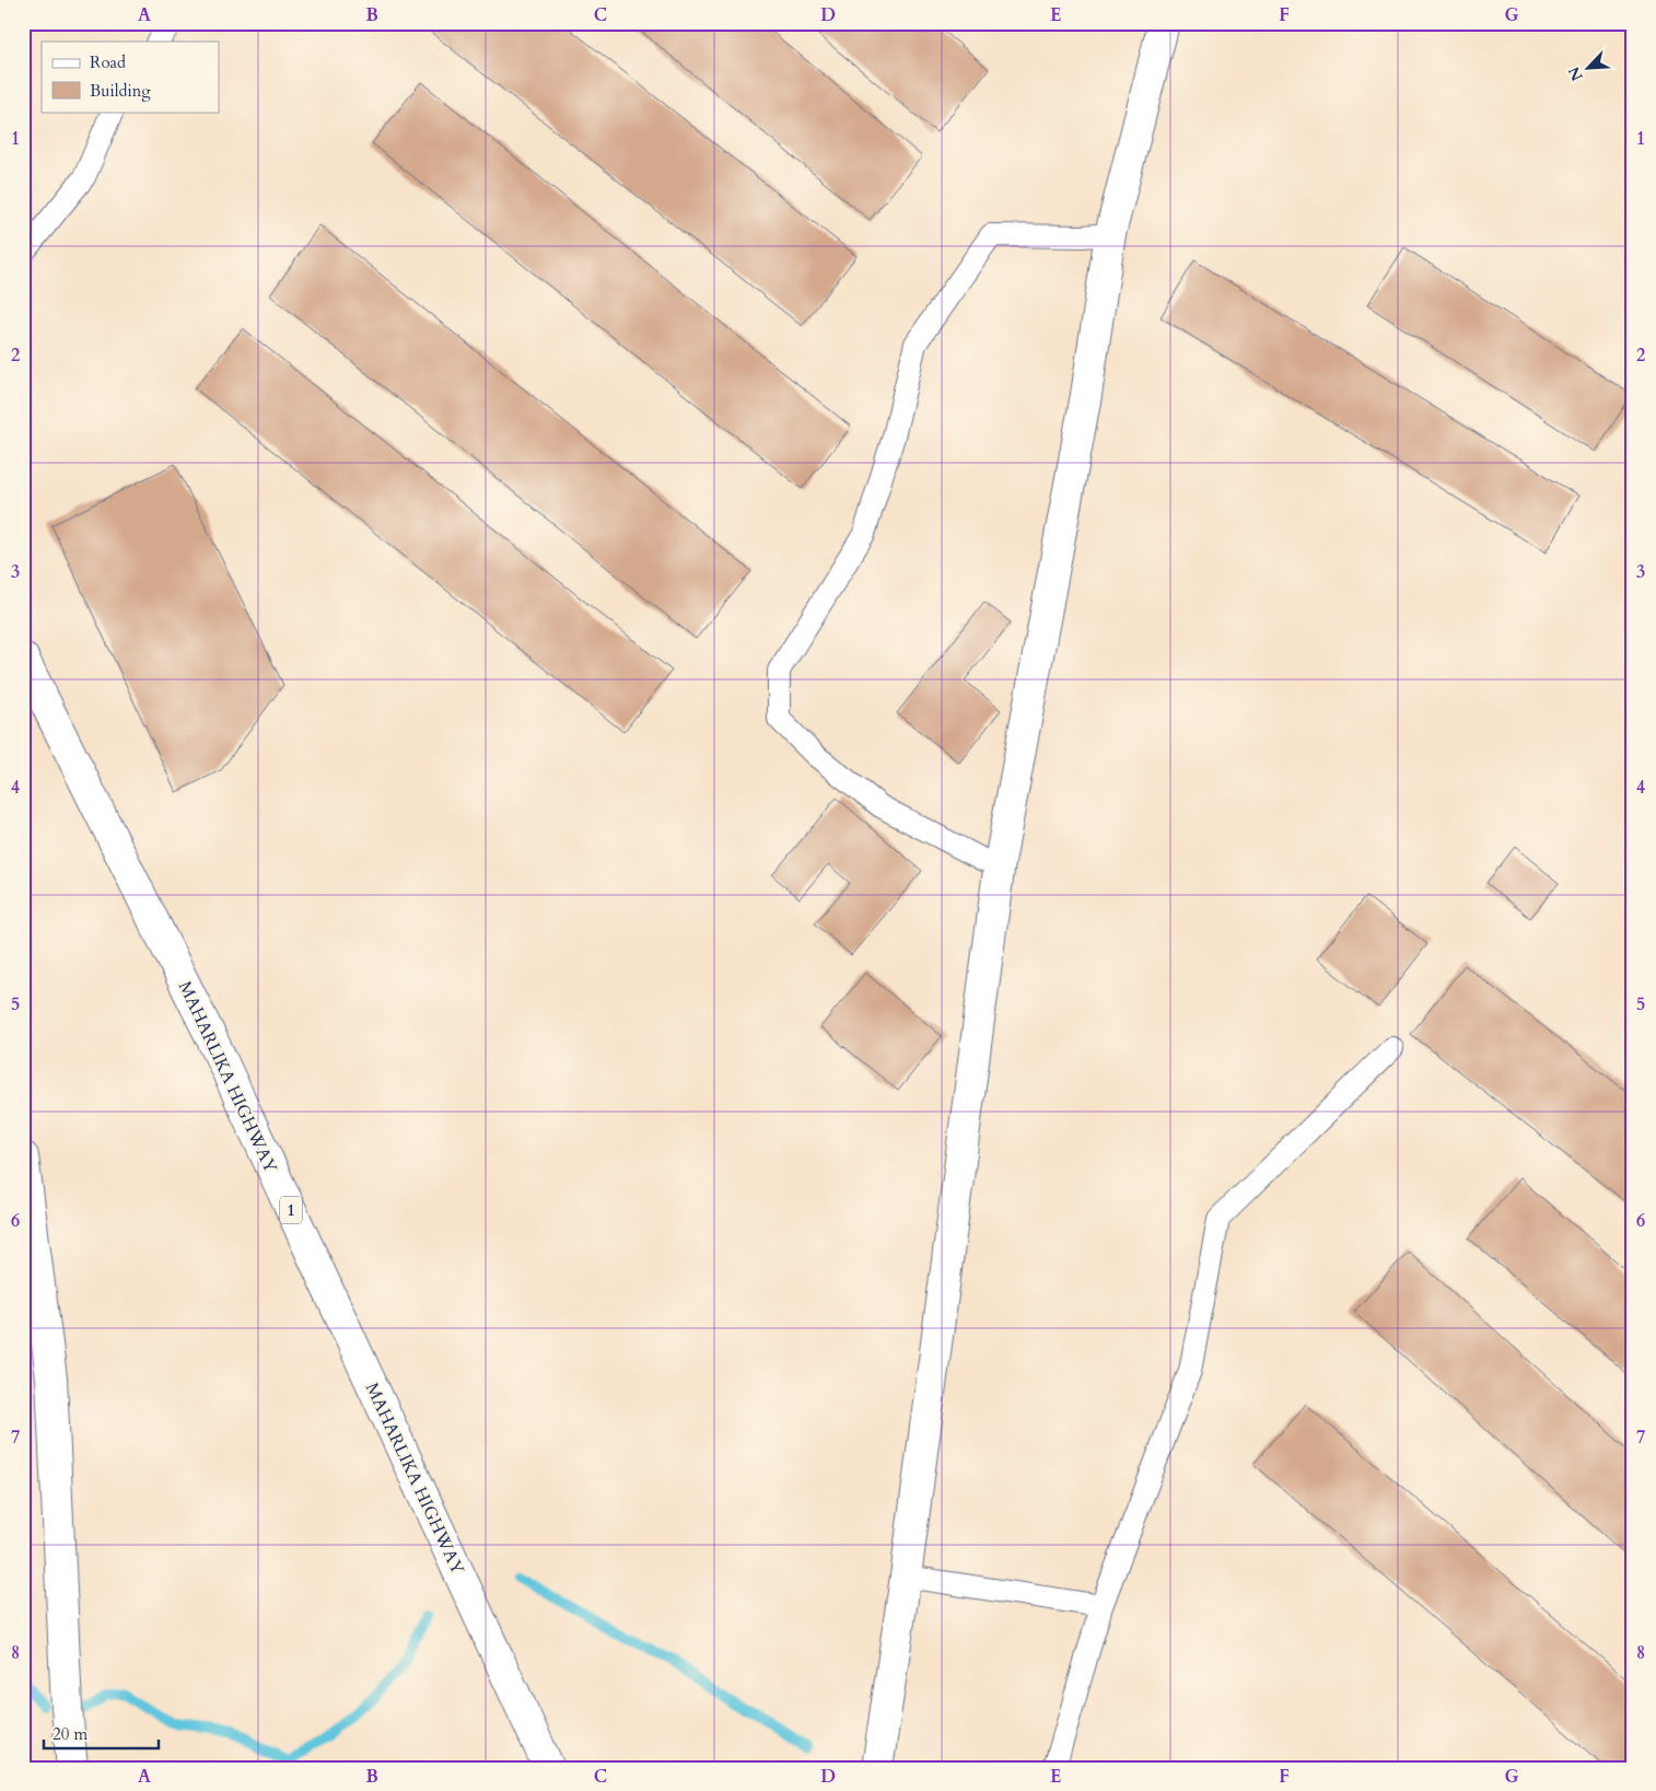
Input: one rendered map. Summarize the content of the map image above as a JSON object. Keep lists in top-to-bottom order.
{
  "streets": {
    "main road": ["MAHARLIKA HIGHWAY", "1"]
  },
  "legend": ["Road", "Building"],
  "scale_bar": "20 m",
  "north": "bottom left",
  "grid": {
    "columns": [
      "A",
      "B",
      "C",
      "D",
      "E",
      "F",
      "G"
    ],
    "rows": [
      "1",
      "2",
      "3",
      "4",
      "5",
      "6",
      "7",
      "8"
    ]
  }
}
